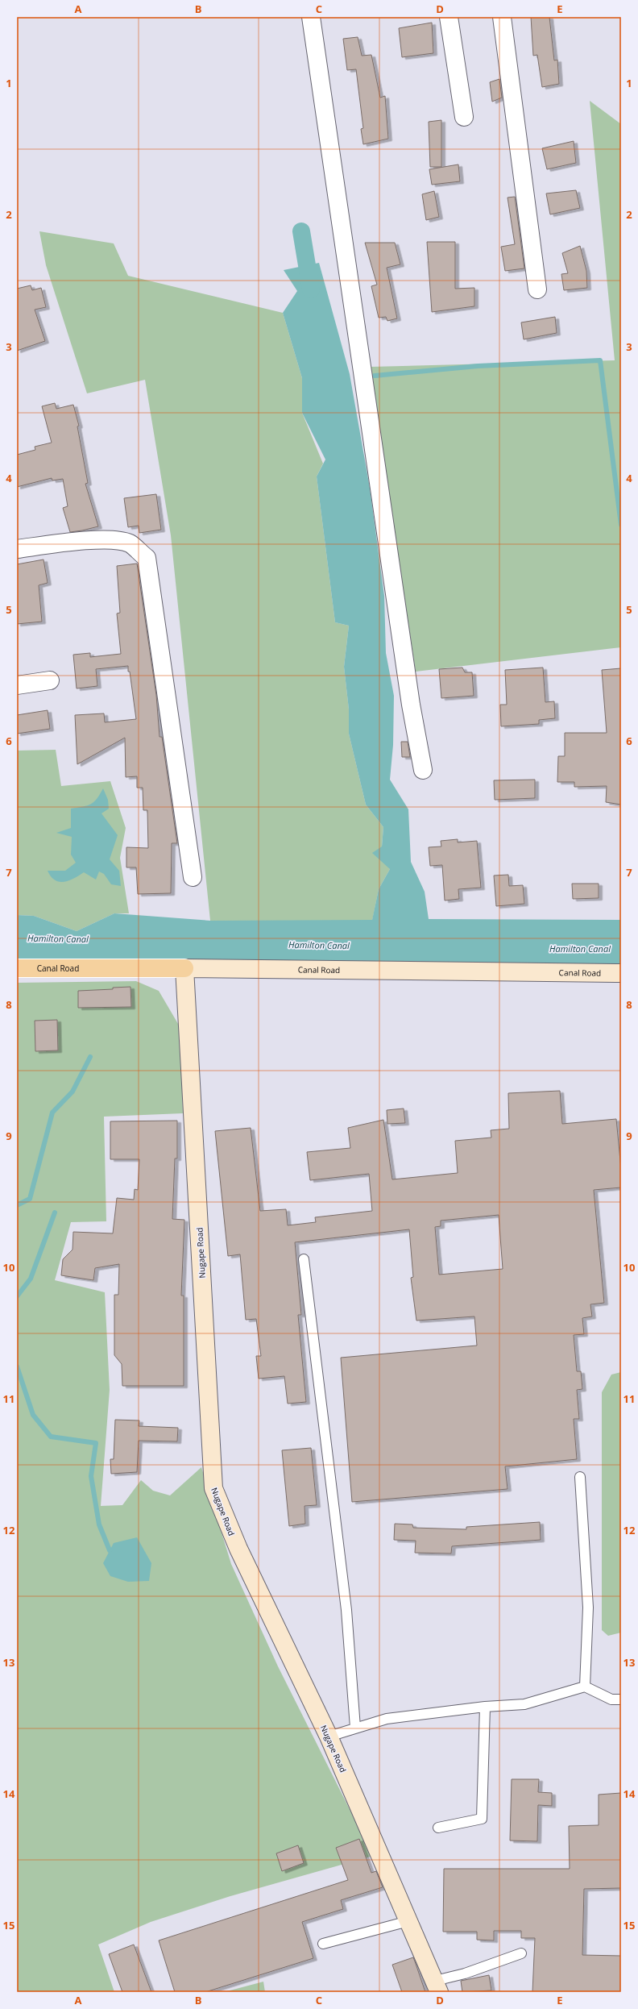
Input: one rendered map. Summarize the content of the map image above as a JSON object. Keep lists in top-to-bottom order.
{
  "streets": {
    "main road": ["Canal Road", "Nugape Road"]
  },
  "crossings": [
    ["Canal Road", "Nugape Road"]
  ],
  "water": ["Hamilton Canal"],
  "grid": {
    "columns": [
      "A",
      "B",
      "C",
      "D",
      "E"
    ],
    "rows": [
      "1",
      "2",
      "3",
      "4",
      "5",
      "6",
      "7",
      "8",
      "9",
      "10",
      "11",
      "12",
      "13",
      "14",
      "15"
    ]
  }
}
